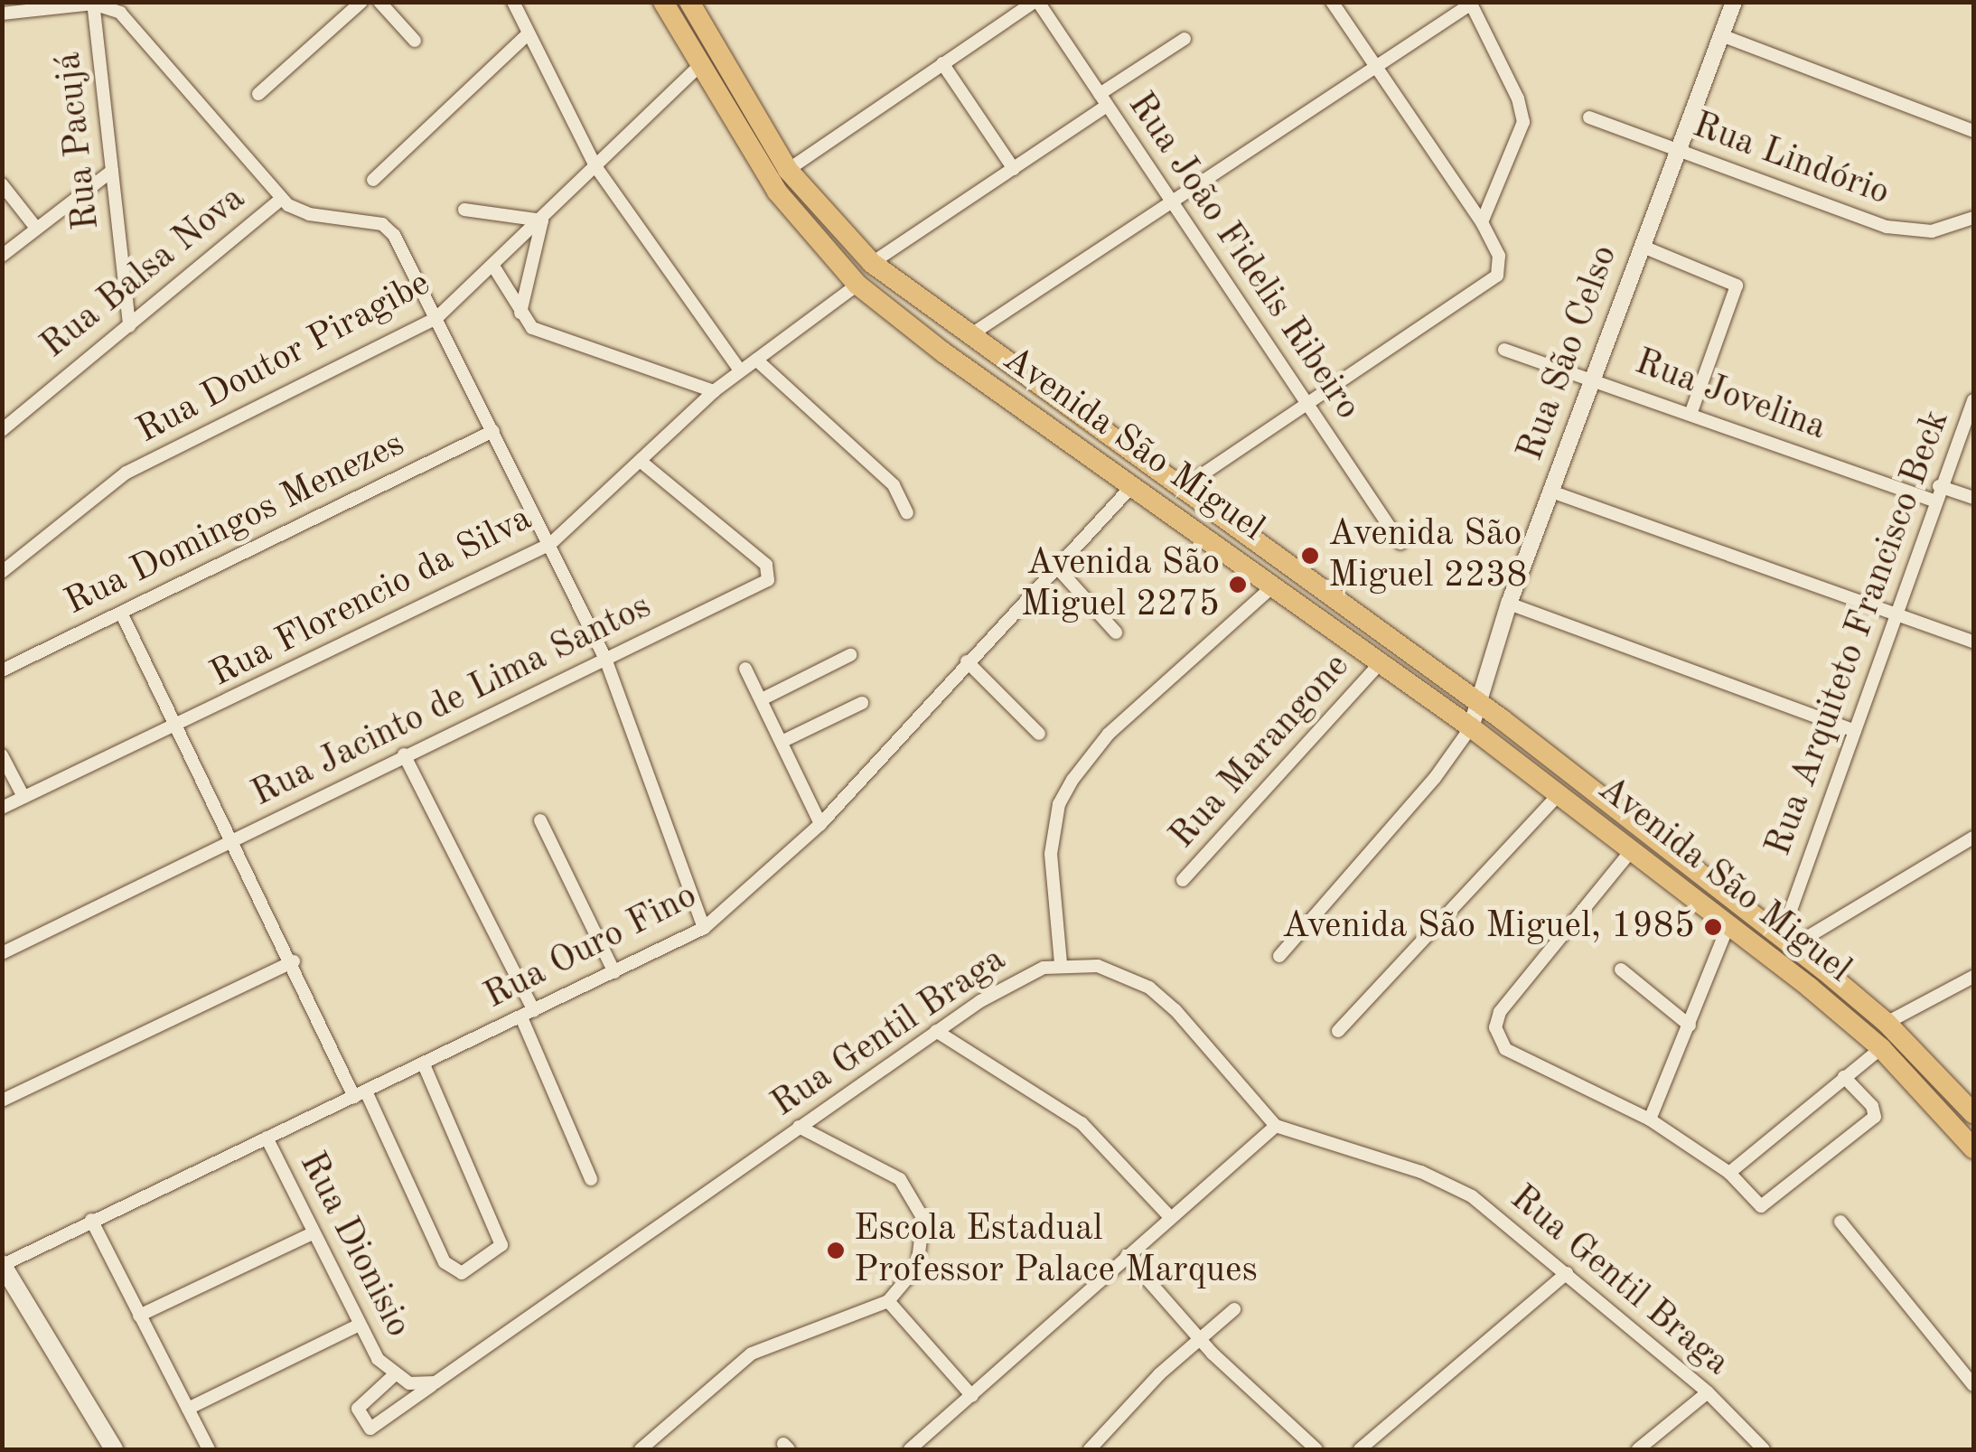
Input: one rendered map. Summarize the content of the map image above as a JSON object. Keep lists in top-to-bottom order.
{
  "streets": {
    "main road": ["Avenida São Miguel"],
    "street": [
      "Rua Pacujá",
      "Rua Lindório",
      "Rua João Fidelis Ribeiro",
      "Rua Balsa Nova",
      "Rua São Celso",
      "Rua Doutor Piragibe",
      "Rua Jovelina",
      "Rua Domingos Menezes",
      "Rua Florencio da Silva",
      "Rua Arquiteto Francisco Beck",
      "Rua Jacinto de Lima Santos",
      "Rua Marangone",
      "Rua Ouro Fino",
      "Rua Gentil Braga",
      "Rua Dionisio"
    ]
  },
  "crossings": [
    ["Rua Pacujá", "Rua Balsa Nova"],
    ["Rua Lindório", "Rua São Celso"],
    ["Rua São Celso", "Rua Jovelina"],
    ["Rua São Celso", "Avenida São Miguel"],
    ["Rua Doutor Piragibe", "Avenida São Miguel"],
    ["Rua Jovelina", "Rua Arquiteto Francisco Beck"],
    ["Avenida São Miguel", "Rua Florencio da Silva"],
    ["Avenida São Miguel", "Rua Arquiteto Francisco Beck"],
    ["Avenida São Miguel", "Rua Marangone"],
    ["Avenida São Miguel", "Rua Ouro Fino"],
    ["Rua Florencio da Silva", "Rua Jacinto de Lima Santos"],
    ["Rua Ouro Fino", "Rua Dionisio"],
    ["Rua Gentil Braga", "Rua Dionisio"]
  ],
  "places": [
    "Avenida São Miguel 2238",
    "Avenida São Miguel 2275",
    "Avenida São Miguel, 1985",
    "Escola Estadual Professor Palace Marques"
  ]
}
